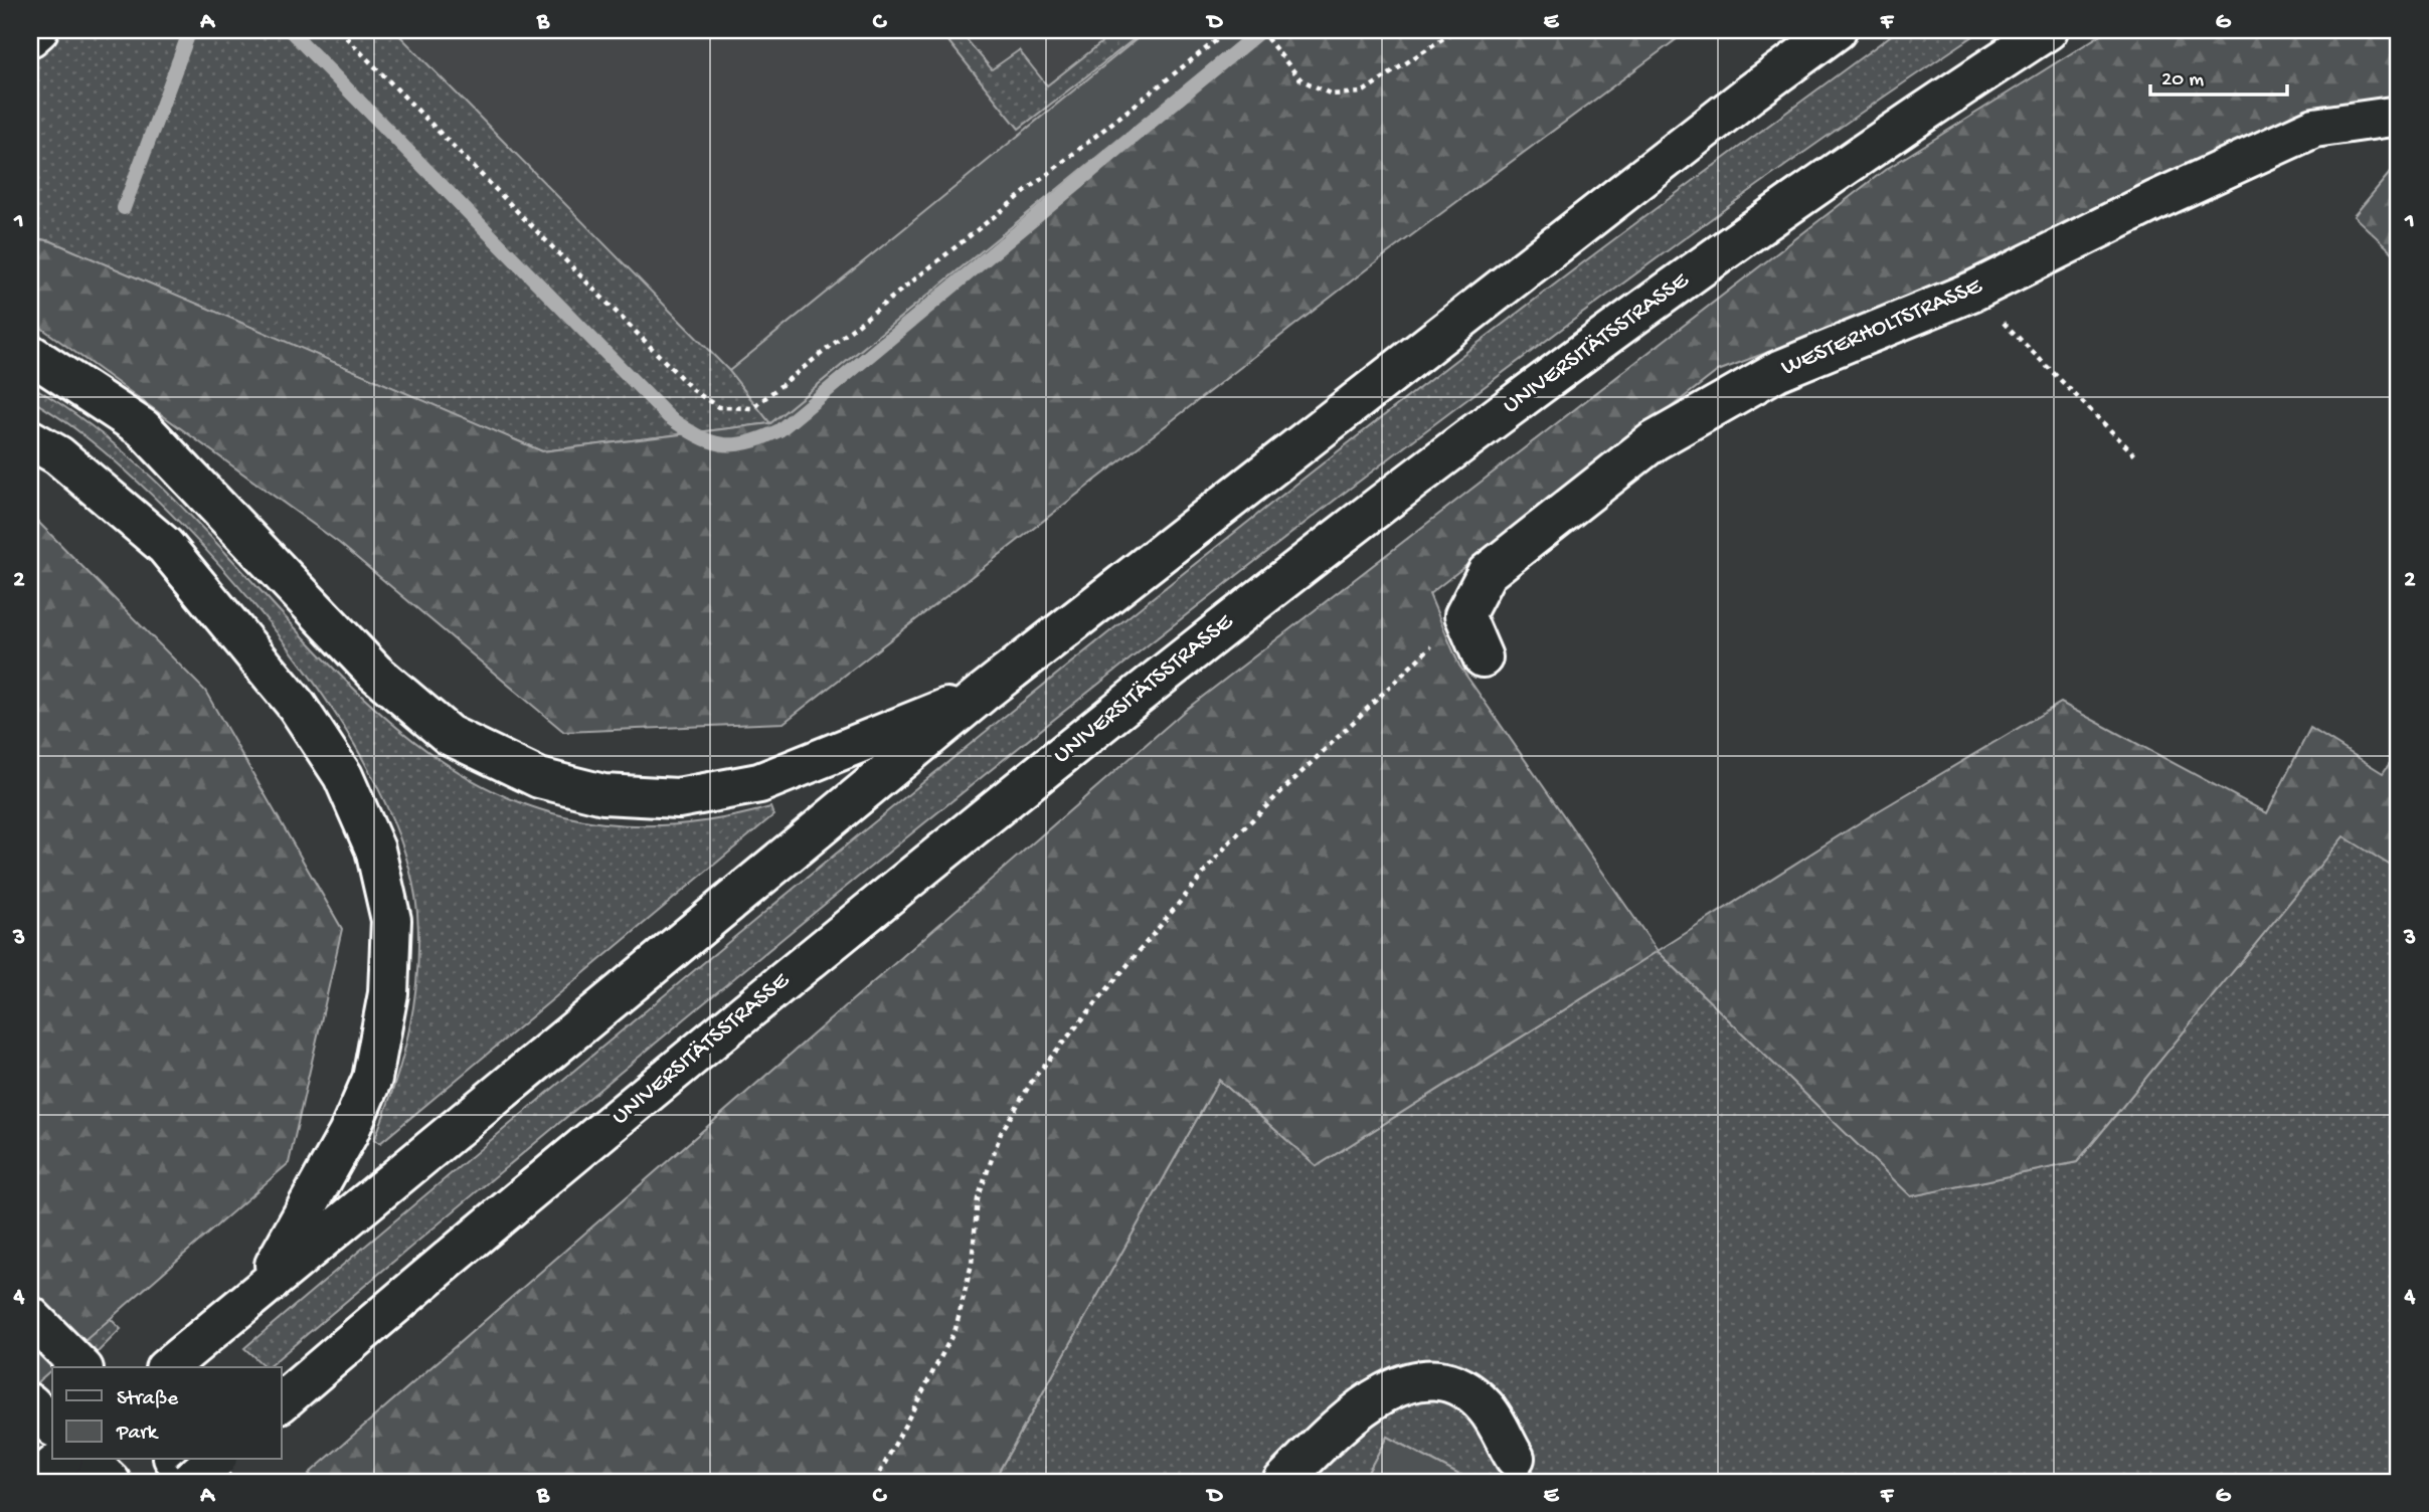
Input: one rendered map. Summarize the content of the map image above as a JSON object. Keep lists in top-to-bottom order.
{
  "streets": {
    "main road": ["WESTERHOLTSTRASSE", "UNIVERSITÄTSSTRASSE"]
  },
  "legend": ["Straße", "Park"],
  "scale_bar": "20 m",
  "grid": {
    "columns": [
      "A",
      "B",
      "C",
      "D",
      "E",
      "F",
      "G"
    ],
    "rows": [
      "1",
      "2",
      "3",
      "4"
    ]
  }
}
